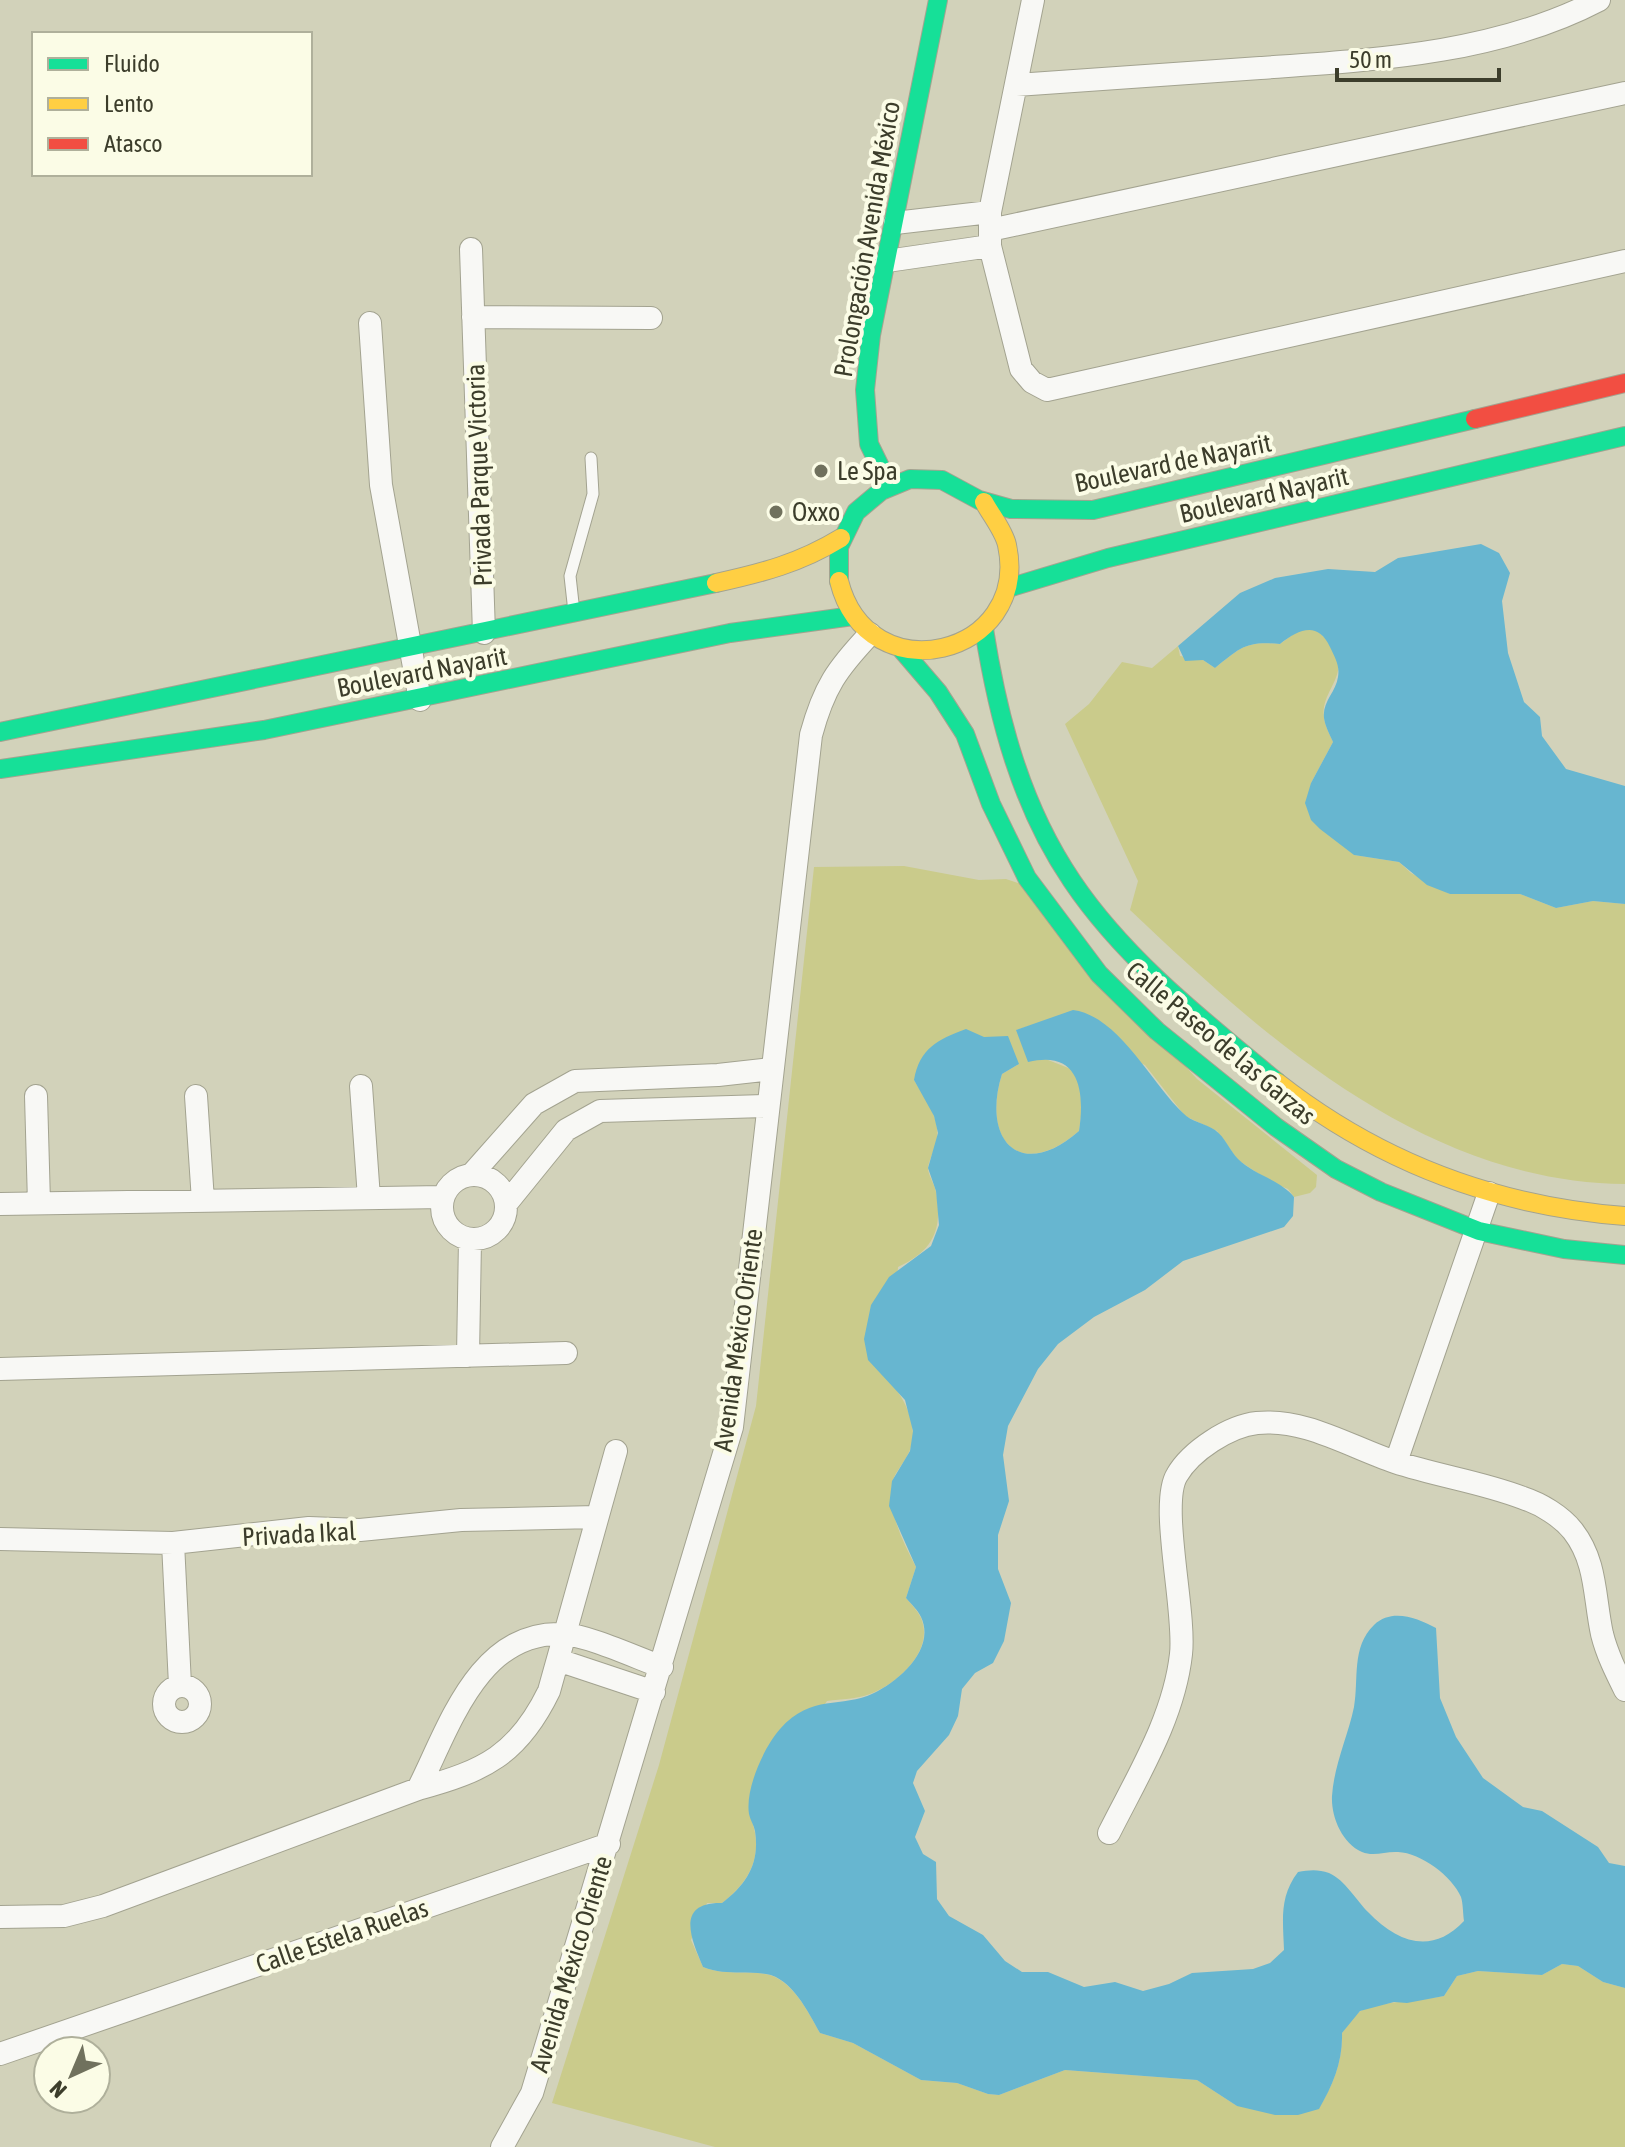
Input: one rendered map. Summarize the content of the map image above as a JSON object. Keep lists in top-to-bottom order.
{
  "streets": {
    "street": [
      "Prolongación Avenida México",
      "Boulevard de Nayarit",
      "Privada Parque Victoria",
      "Boulevard Nayarit",
      "Calle Paseo de las Garzas",
      "Avenida México Oriente",
      "Privada Ikal",
      "Calle Estela Ruelas"
    ]
  },
  "crossings": [
    ["Prolongación Avenida México", "Boulevard de Nayarit"],
    ["Prolongación Avenida México", "Boulevard Nayarit"],
    ["Prolongación Avenida México", "Calle Paseo de las Garzas"],
    ["Prolongación Avenida México", "Avenida México Oriente"],
    ["Boulevard de Nayarit", "Boulevard Nayarit"],
    ["Boulevard de Nayarit", "Calle Paseo de las Garzas"],
    ["Boulevard de Nayarit", "Avenida México Oriente"],
    ["Privada Parque Victoria", "Boulevard Nayarit"],
    ["Boulevard Nayarit", "Calle Paseo de las Garzas"],
    ["Boulevard Nayarit", "Avenida México Oriente"],
    ["Calle Paseo de las Garzas", "Avenida México Oriente"],
    ["Avenida México Oriente", "Calle Estela Ruelas"]
  ],
  "places": ["Le Spa", "Oxxo"],
  "legend": ["Fluido", "Lento", "Atasco"],
  "scale_bar": "50 m",
  "north": "bottom left"
}
